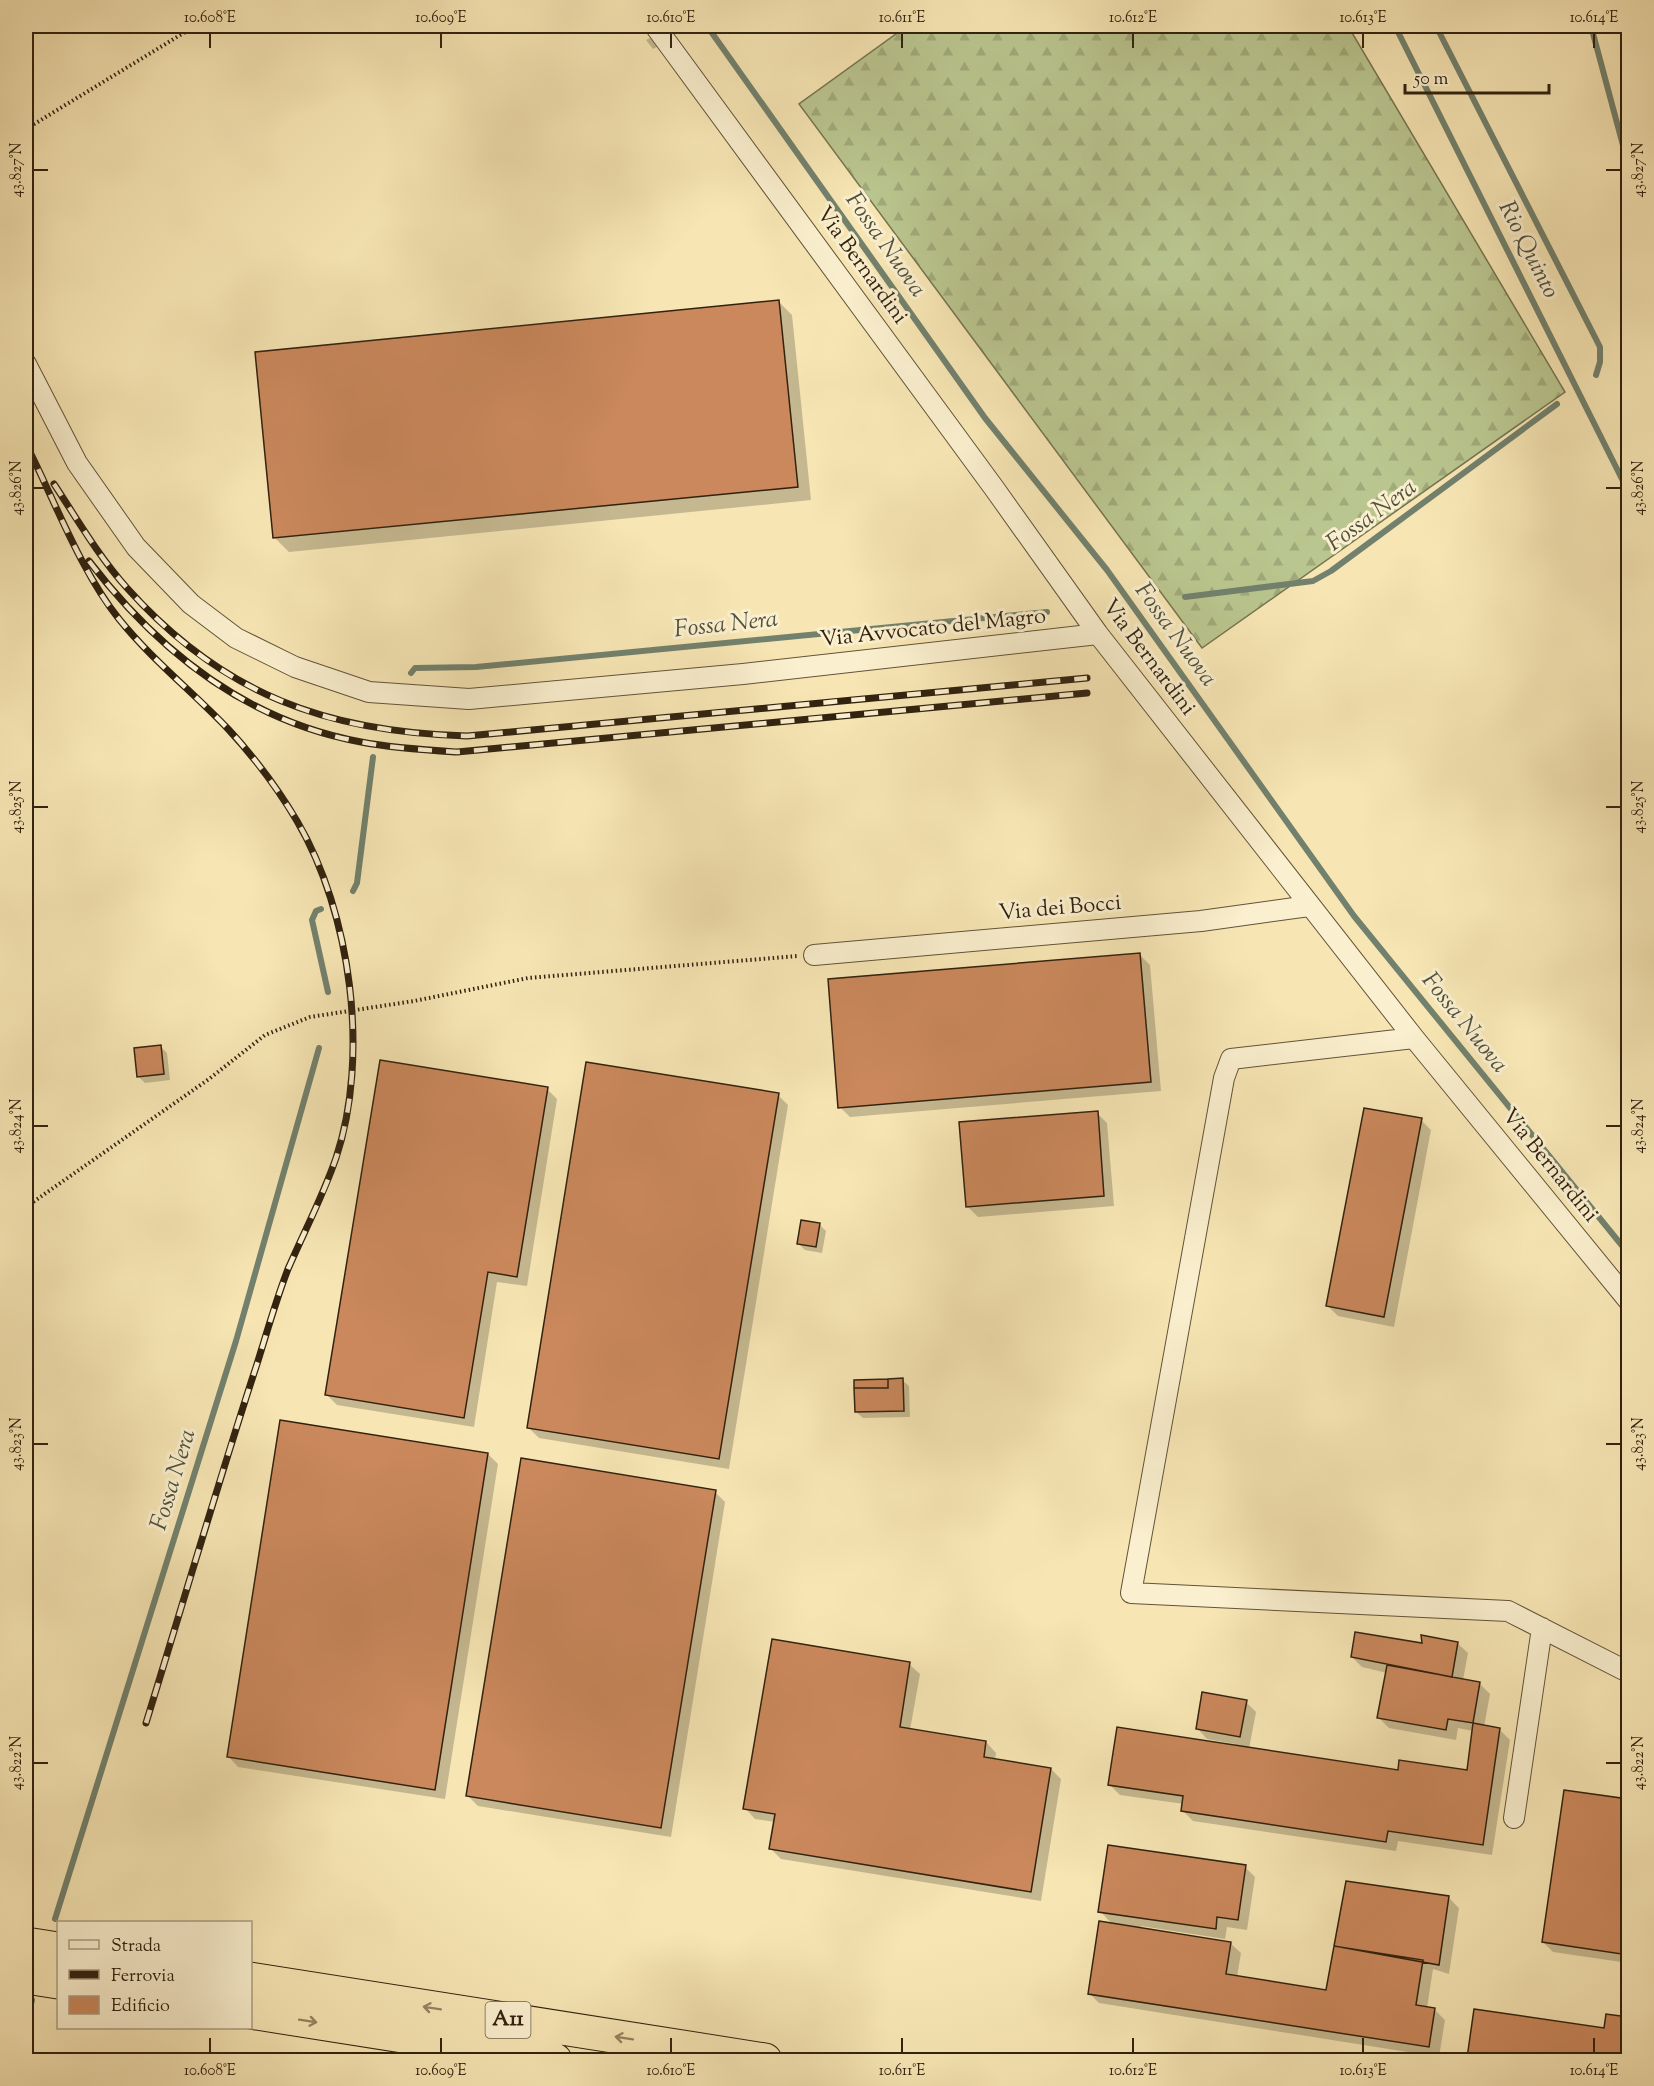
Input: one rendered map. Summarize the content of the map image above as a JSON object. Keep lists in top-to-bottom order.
{
  "streets": {
    "highway": ["A11"],
    "street": ["Via Bernardini", "Via Avvocato del Magro", "Via dei Bocci"]
  },
  "crossings": [
    ["Via Bernardini", "Via Avvocato del Magro"],
    ["Via Bernardini", "Via dei Bocci"]
  ],
  "water": ["Fossa Nuova", "Rio Quinto", "Fossa Nera"],
  "legend": ["Strada", "Ferrovia", "Edificio"],
  "scale_bar": "50 m",
  "coordinates": [
    "10.608°E",
    "10.609°E",
    "10.610°E",
    "10.611°E",
    "10.612°E",
    "10.613°E",
    "10.614°E",
    "43.827°N",
    "43.826°N",
    "43.825°N",
    "43.824°N",
    "43.823°N",
    "43.822°N"
  ]
}
